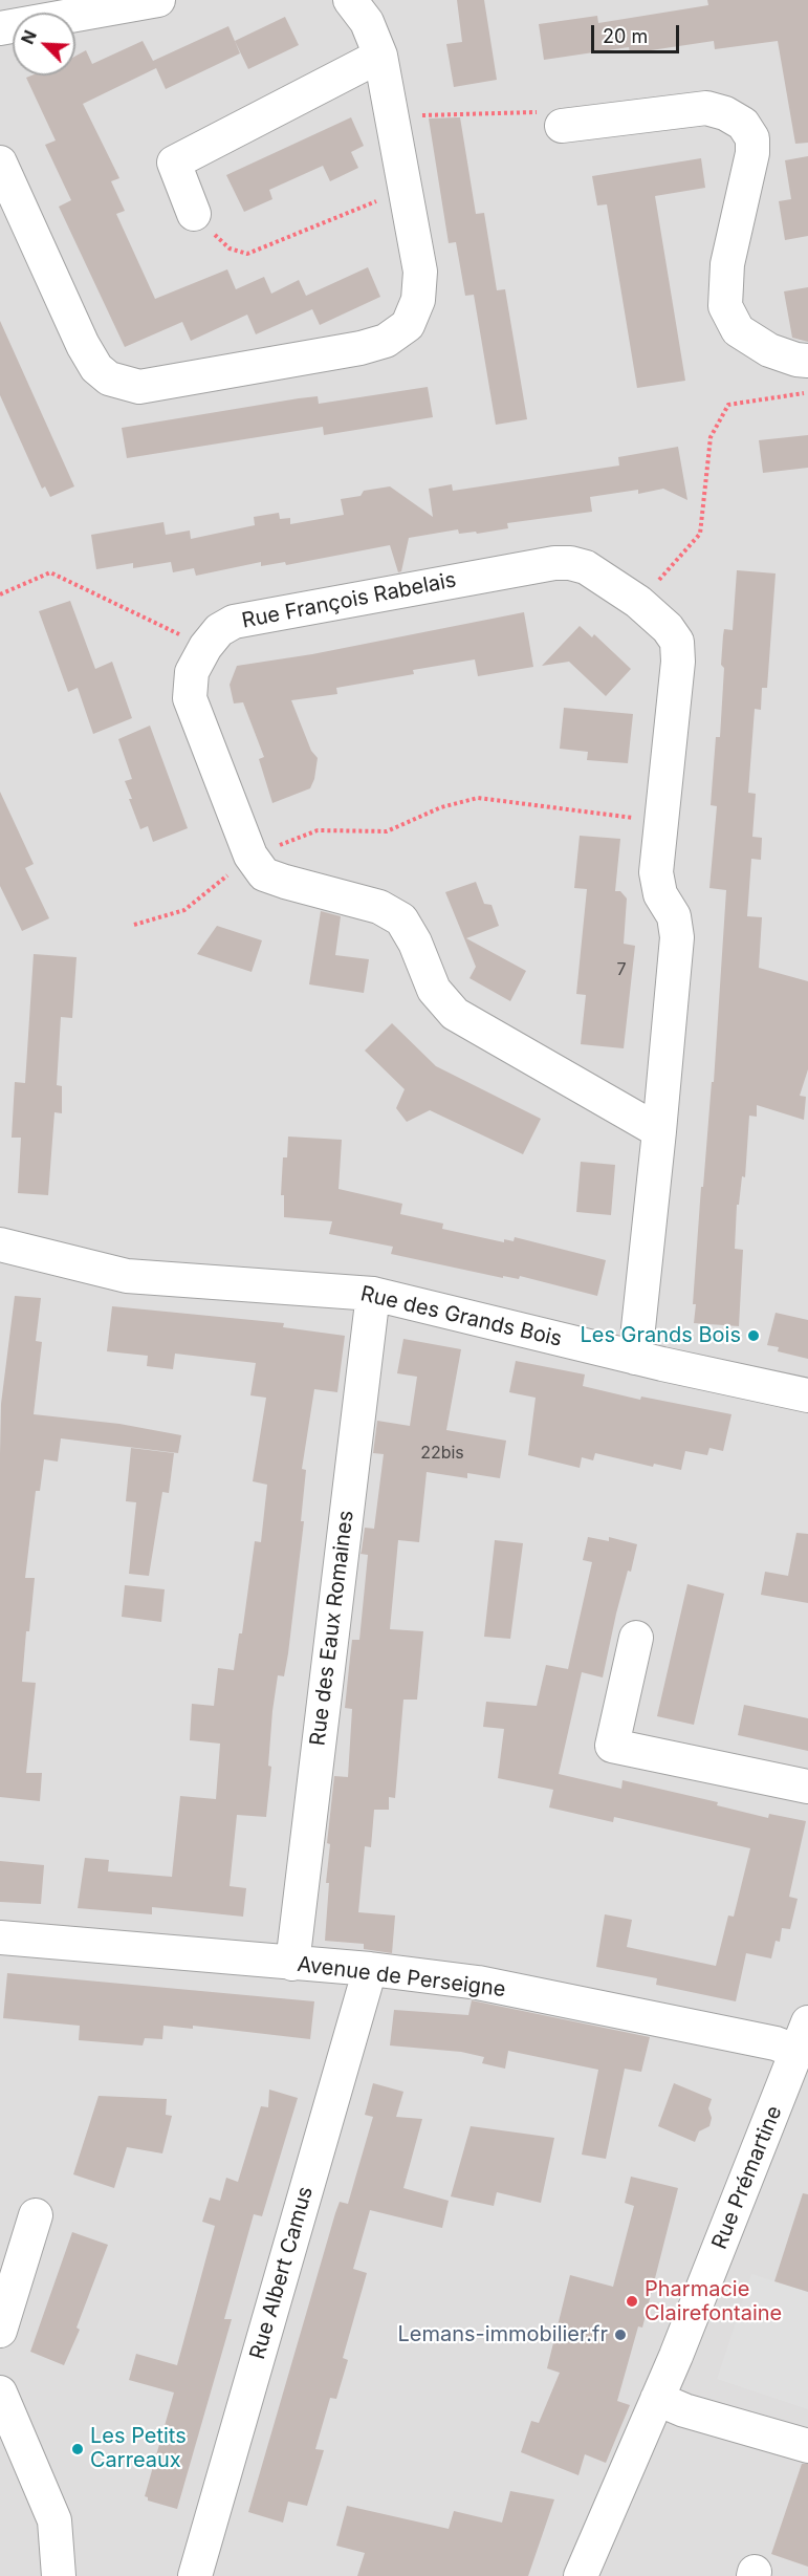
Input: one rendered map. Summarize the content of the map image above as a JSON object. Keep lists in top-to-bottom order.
{
  "streets": {
    "street": [
      "Rue François Rabelais",
      "Rue des Grands Bois",
      "Rue des Eaux Romaines",
      "Avenue de Perseigne",
      "Rue Prémartine",
      "Rue Albert Camus"
    ]
  },
  "crossings": [
    ["Rue François Rabelais", "Rue des Grands Bois"],
    ["Rue des Grands Bois", "Rue des Eaux Romaines"],
    ["Rue des Eaux Romaines", "Avenue de Perseigne"],
    ["Avenue de Perseigne", "Rue Prémartine"],
    ["Avenue de Perseigne", "Rue Albert Camus"]
  ],
  "places": [
    "Les Grands Bois",
    "Pharmacie Clairefontaine",
    "Lemans-immobilier.fr",
    "Les Petits Carreaux"
  ],
  "house_numbers": ["7", "22bis"],
  "scale_bar": "20 m",
  "north": "top left"
}
